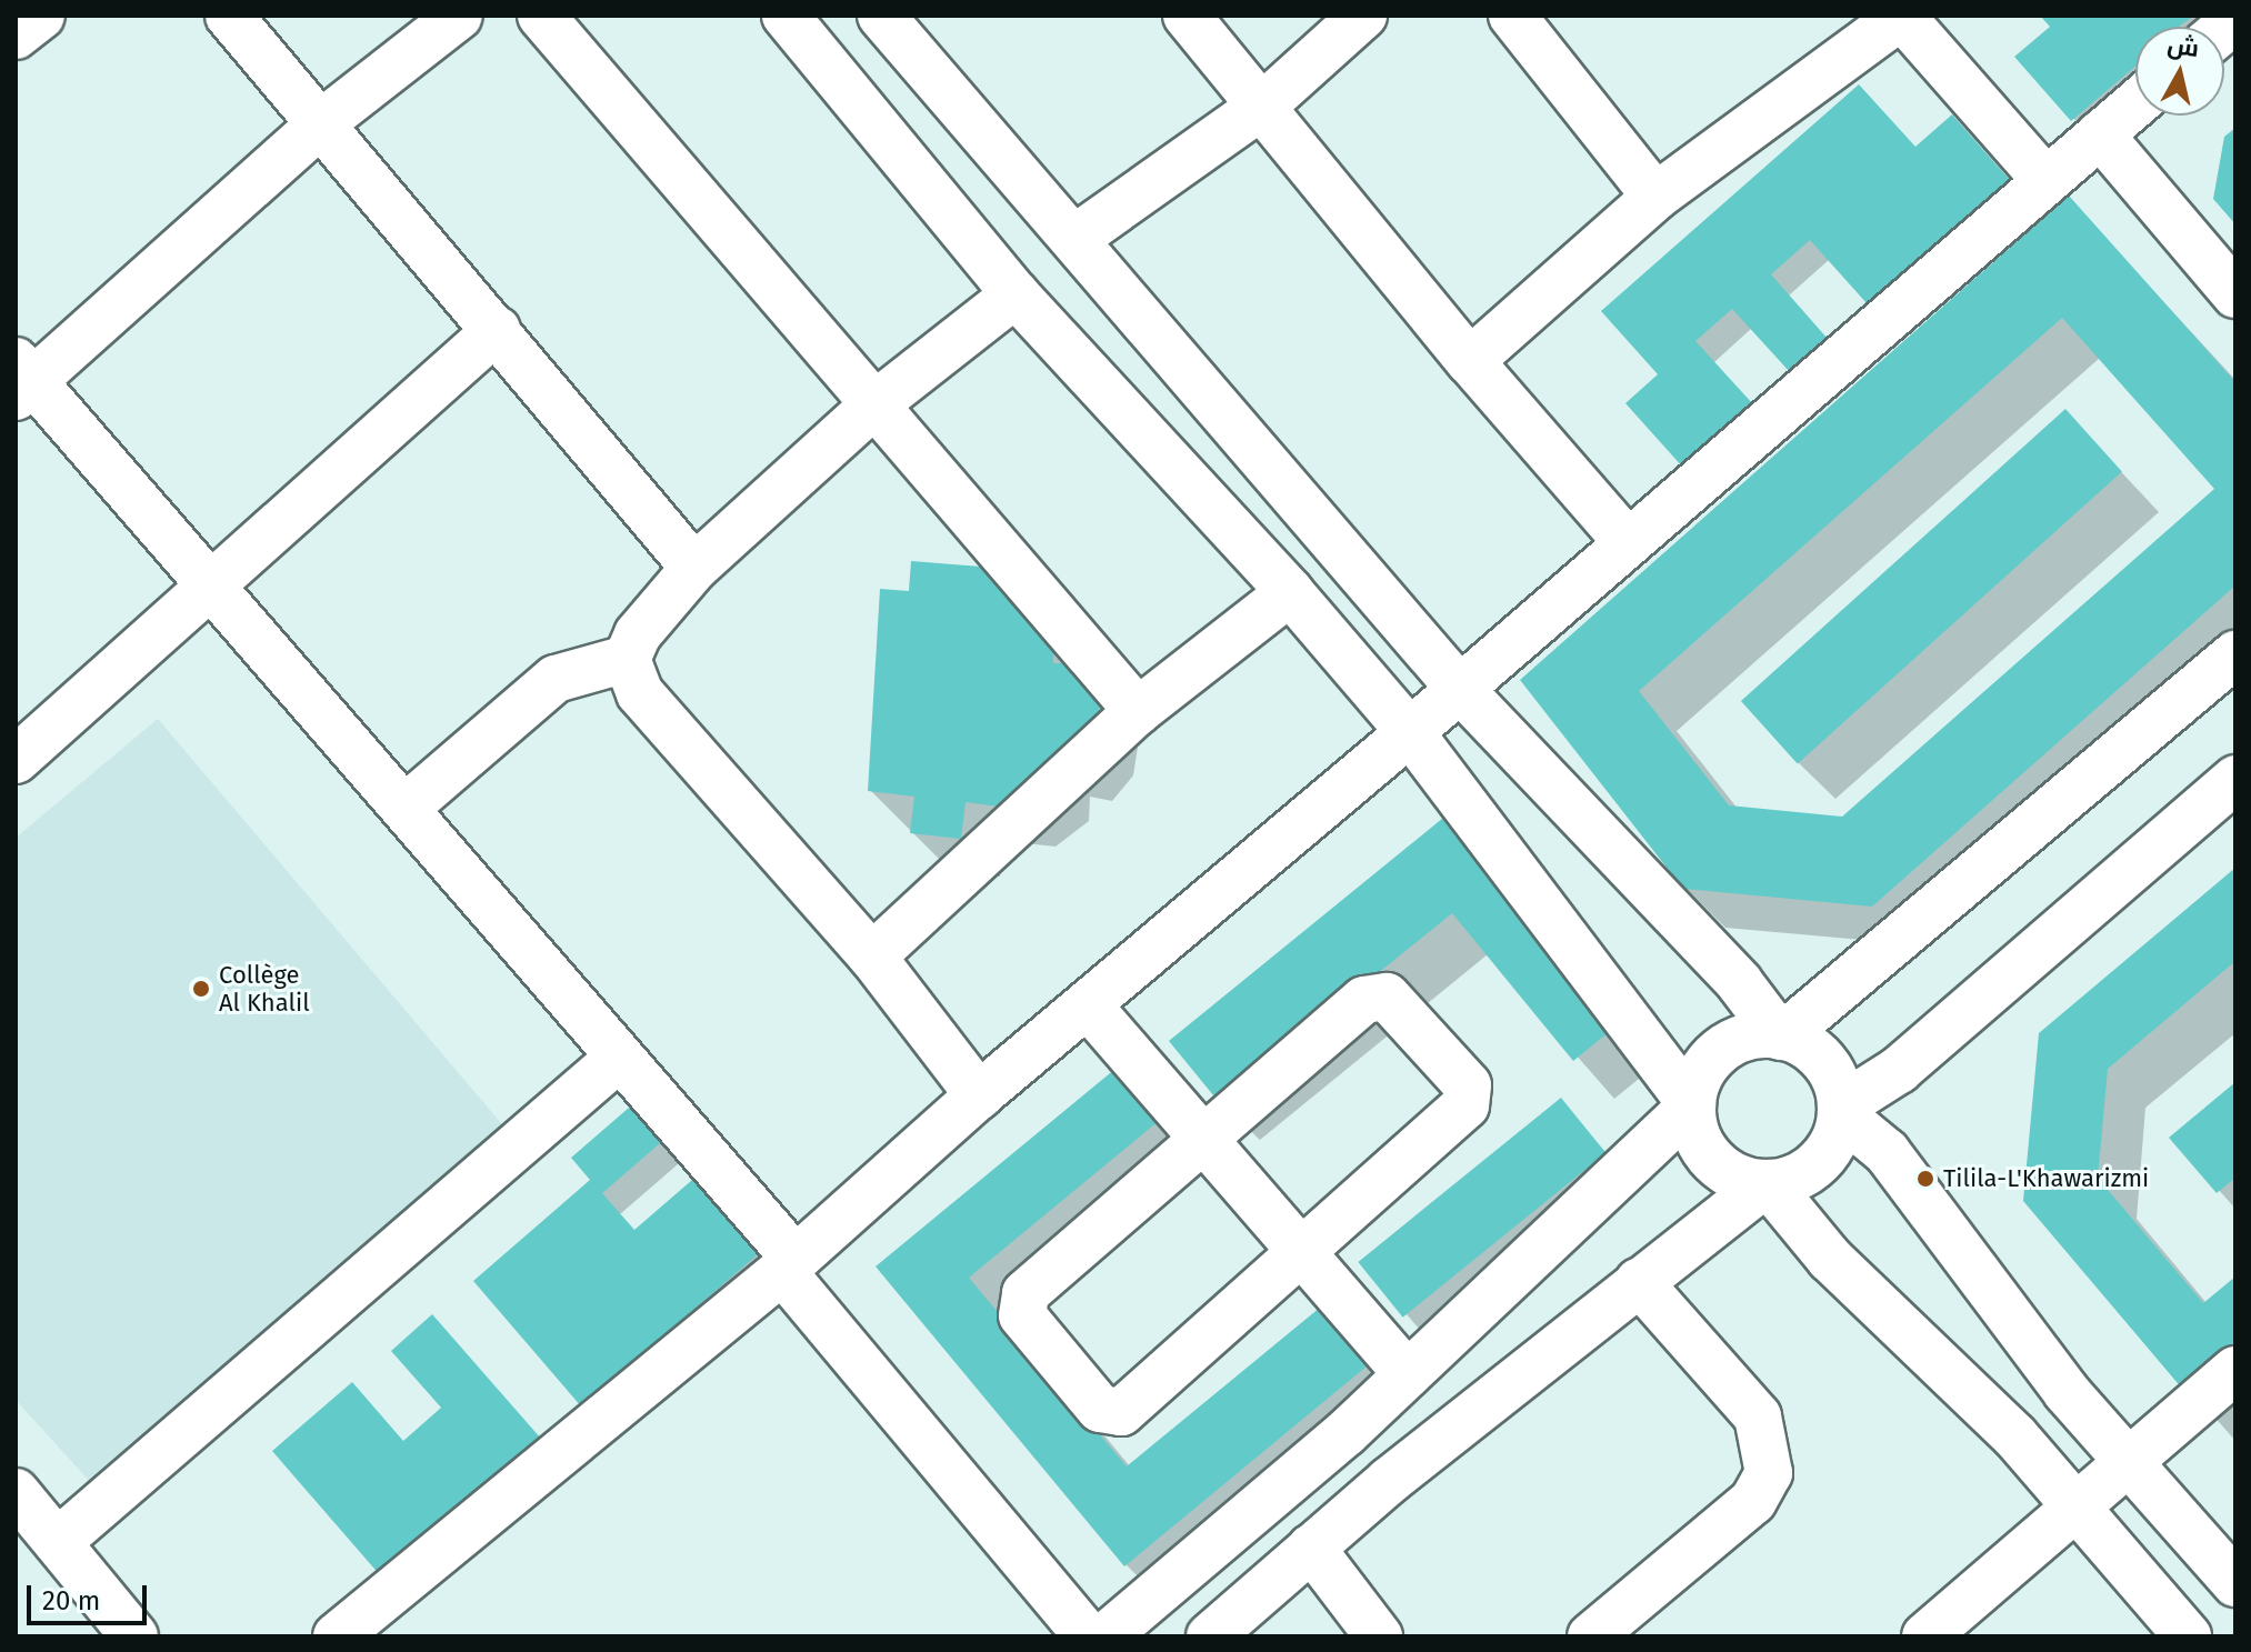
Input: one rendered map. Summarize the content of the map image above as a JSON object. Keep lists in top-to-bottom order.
{
  "places": ["Collège Al Khalil", "Tilila-L'Khawarizmi"],
  "scale_bar": "20 m",
  "north": "top"
}
